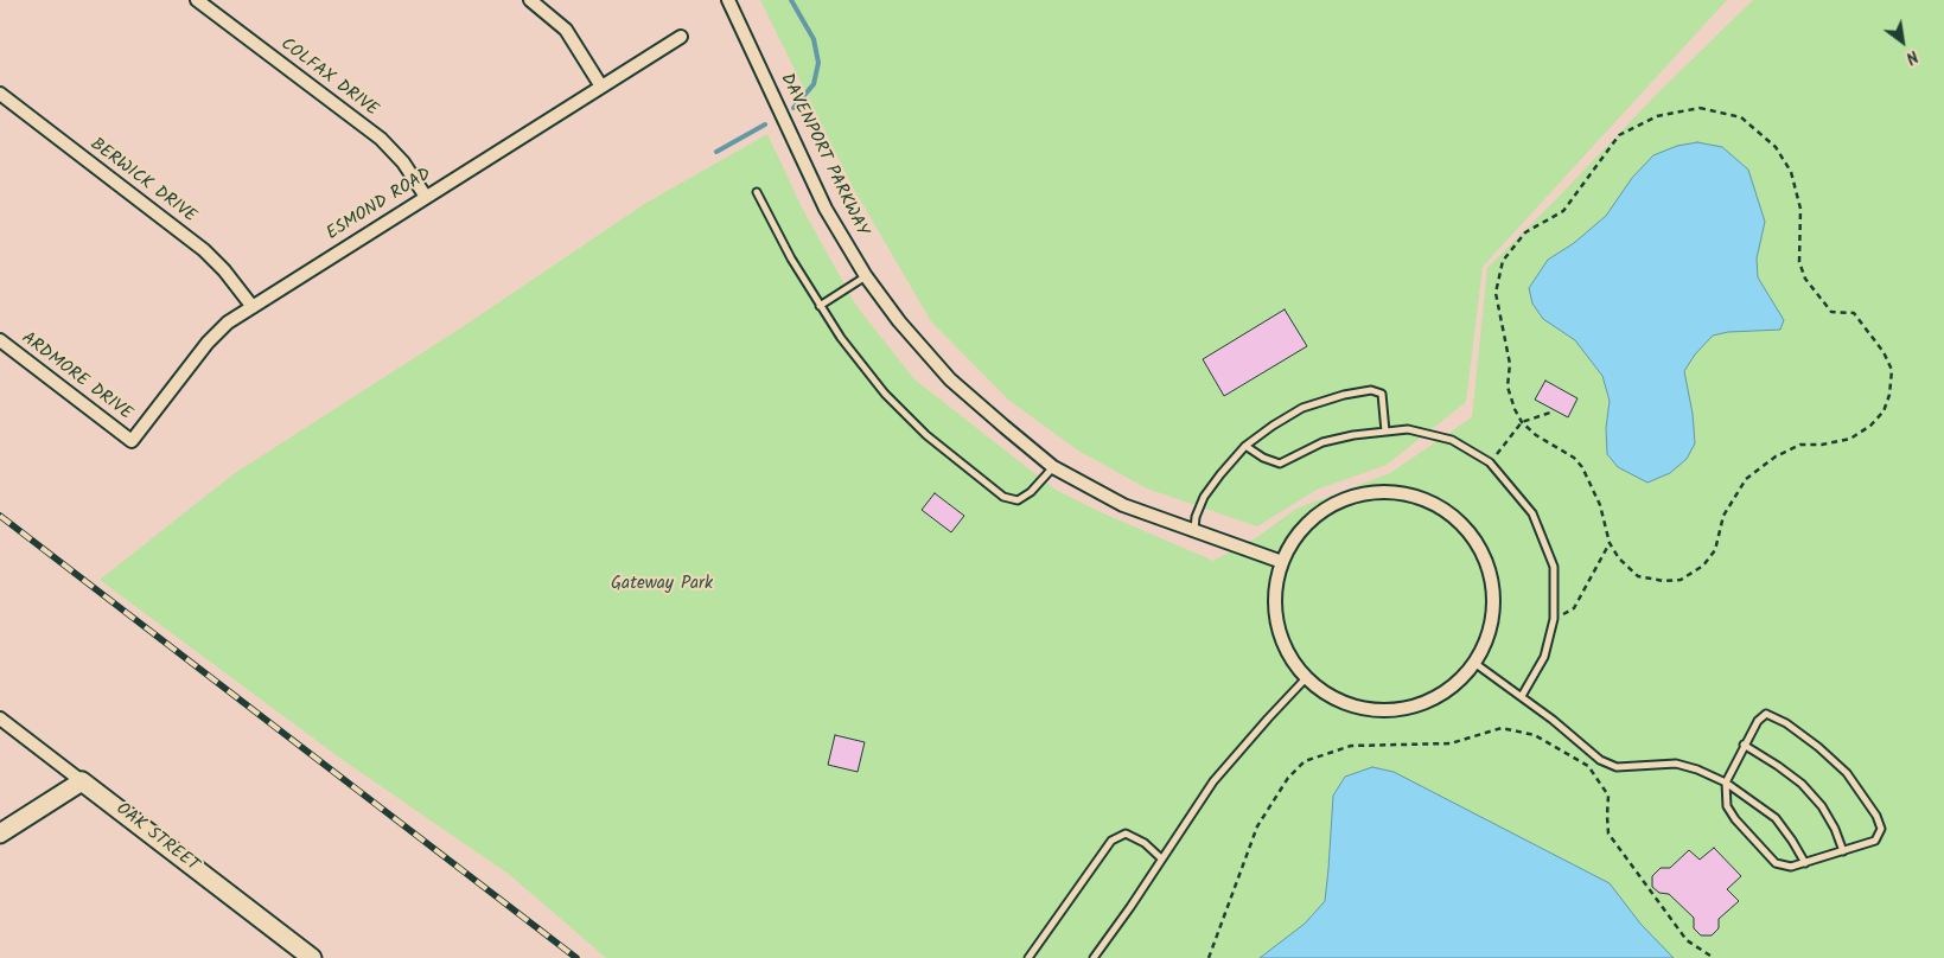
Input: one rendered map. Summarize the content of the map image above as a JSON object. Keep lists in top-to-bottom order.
{
  "streets": {
    "street": [
      "COLFAX DRIVE",
      "DAVENPORT PARKWAY",
      "BERWICK DRIVE",
      "ESMOND ROAD",
      "ARDMORE DRIVE",
      "OAK STREET"
    ]
  },
  "crossings": [
    ["COLFAX DRIVE", "ESMOND ROAD"],
    ["BERWICK DRIVE", "ESMOND ROAD"],
    ["ESMOND ROAD", "ARDMORE DRIVE"]
  ],
  "parks": ["Gateway Park"],
  "north": "bottom right"
}
